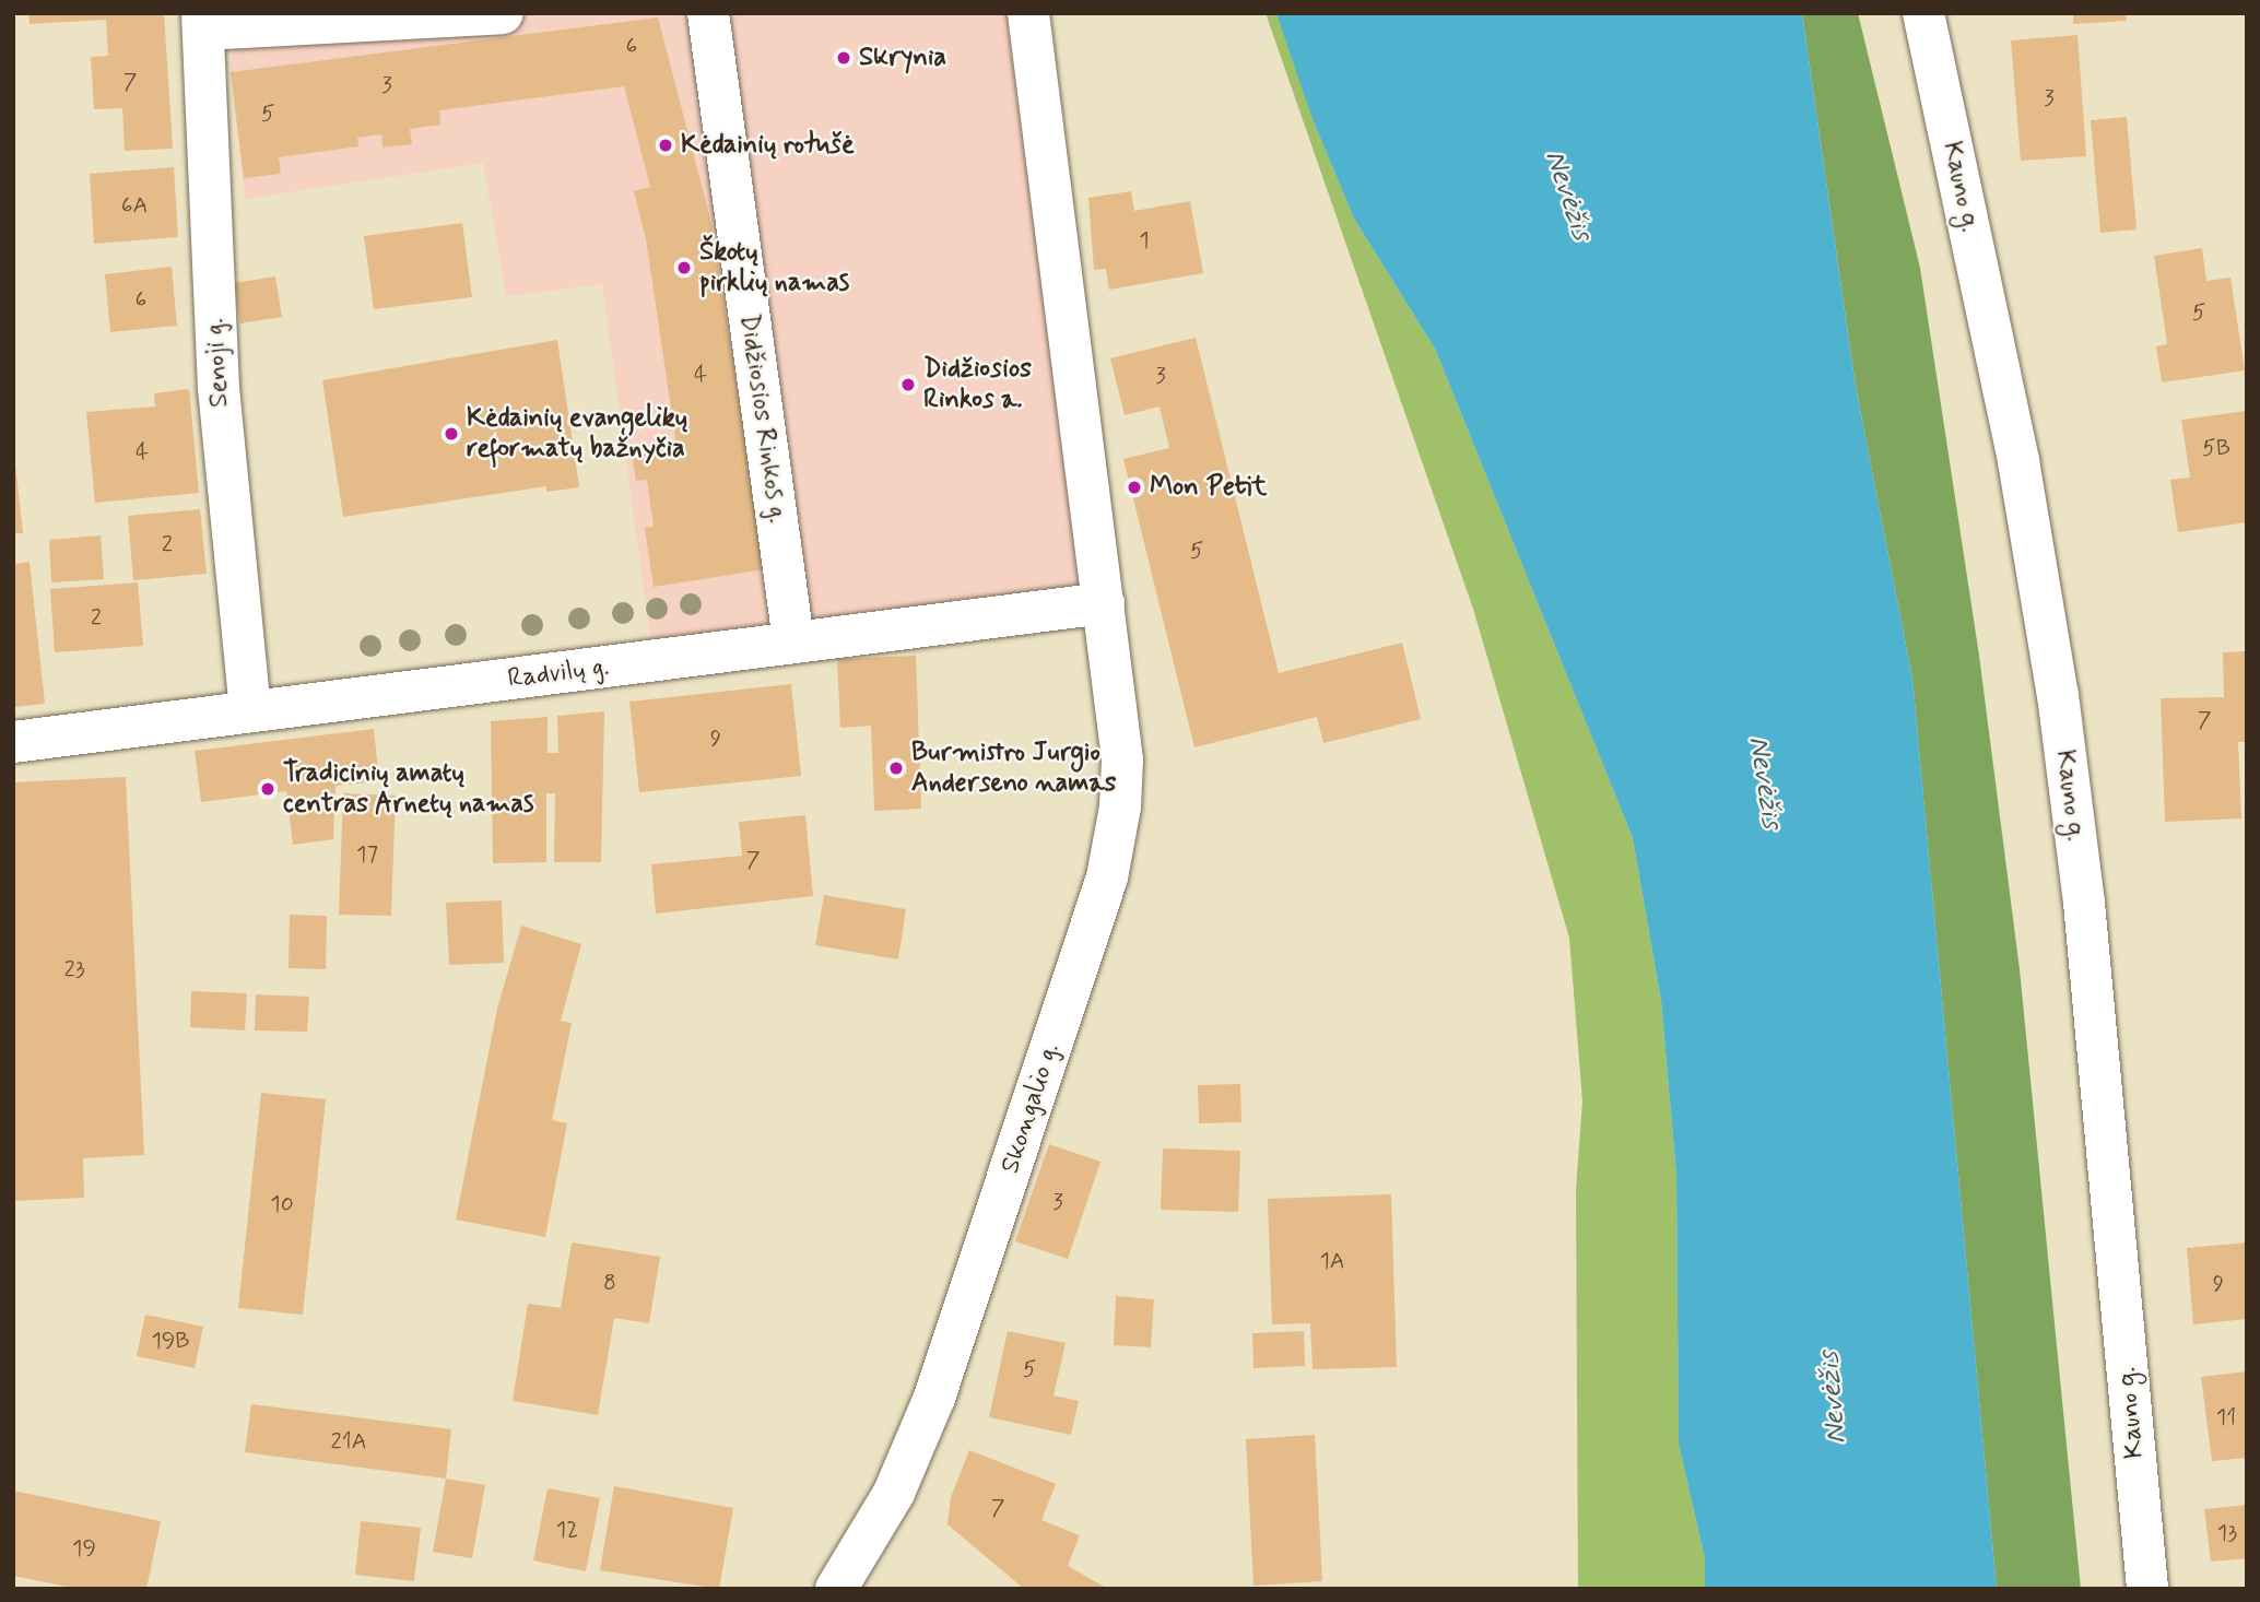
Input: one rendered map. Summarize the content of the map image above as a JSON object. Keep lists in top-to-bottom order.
{
  "streets": {
    "street": [
      "Kauno g.",
      "Senoji g.",
      "Didžiosios Rinkos g.",
      "Radvilų g.",
      "Skongalio g."
    ]
  },
  "crossings": [
    ["Senoji g.", "Radvilų g."],
    ["Didžiosios Rinkos g.", "Radvilų g."],
    ["Radvilų g.", "Skongalio g."]
  ],
  "water": ["Nevėžis"],
  "places": [
    "Skrynia",
    "Kėdainių rotušė",
    "Škotų pirklių namas",
    "Didžiosios Rinkos a.",
    "Kėdainių evangelikų reformatų bažnyčia",
    "Mon Petit",
    "Burmistro Jurgio Anderseno namas",
    "Tradicinių amatų centras Arnetų namas"
  ],
  "house_numbers": [
    "6",
    "7",
    "3",
    "3",
    "5",
    "6A",
    "1",
    "6",
    "5",
    "4",
    "3",
    "5B",
    "4",
    "2",
    "5",
    "2",
    "7",
    "9",
    "17",
    "7",
    "23",
    "3",
    "10",
    "1A",
    "8",
    "9",
    "19B",
    "5",
    "11",
    "21A",
    "7",
    "12",
    "13",
    "19"
  ]
}
